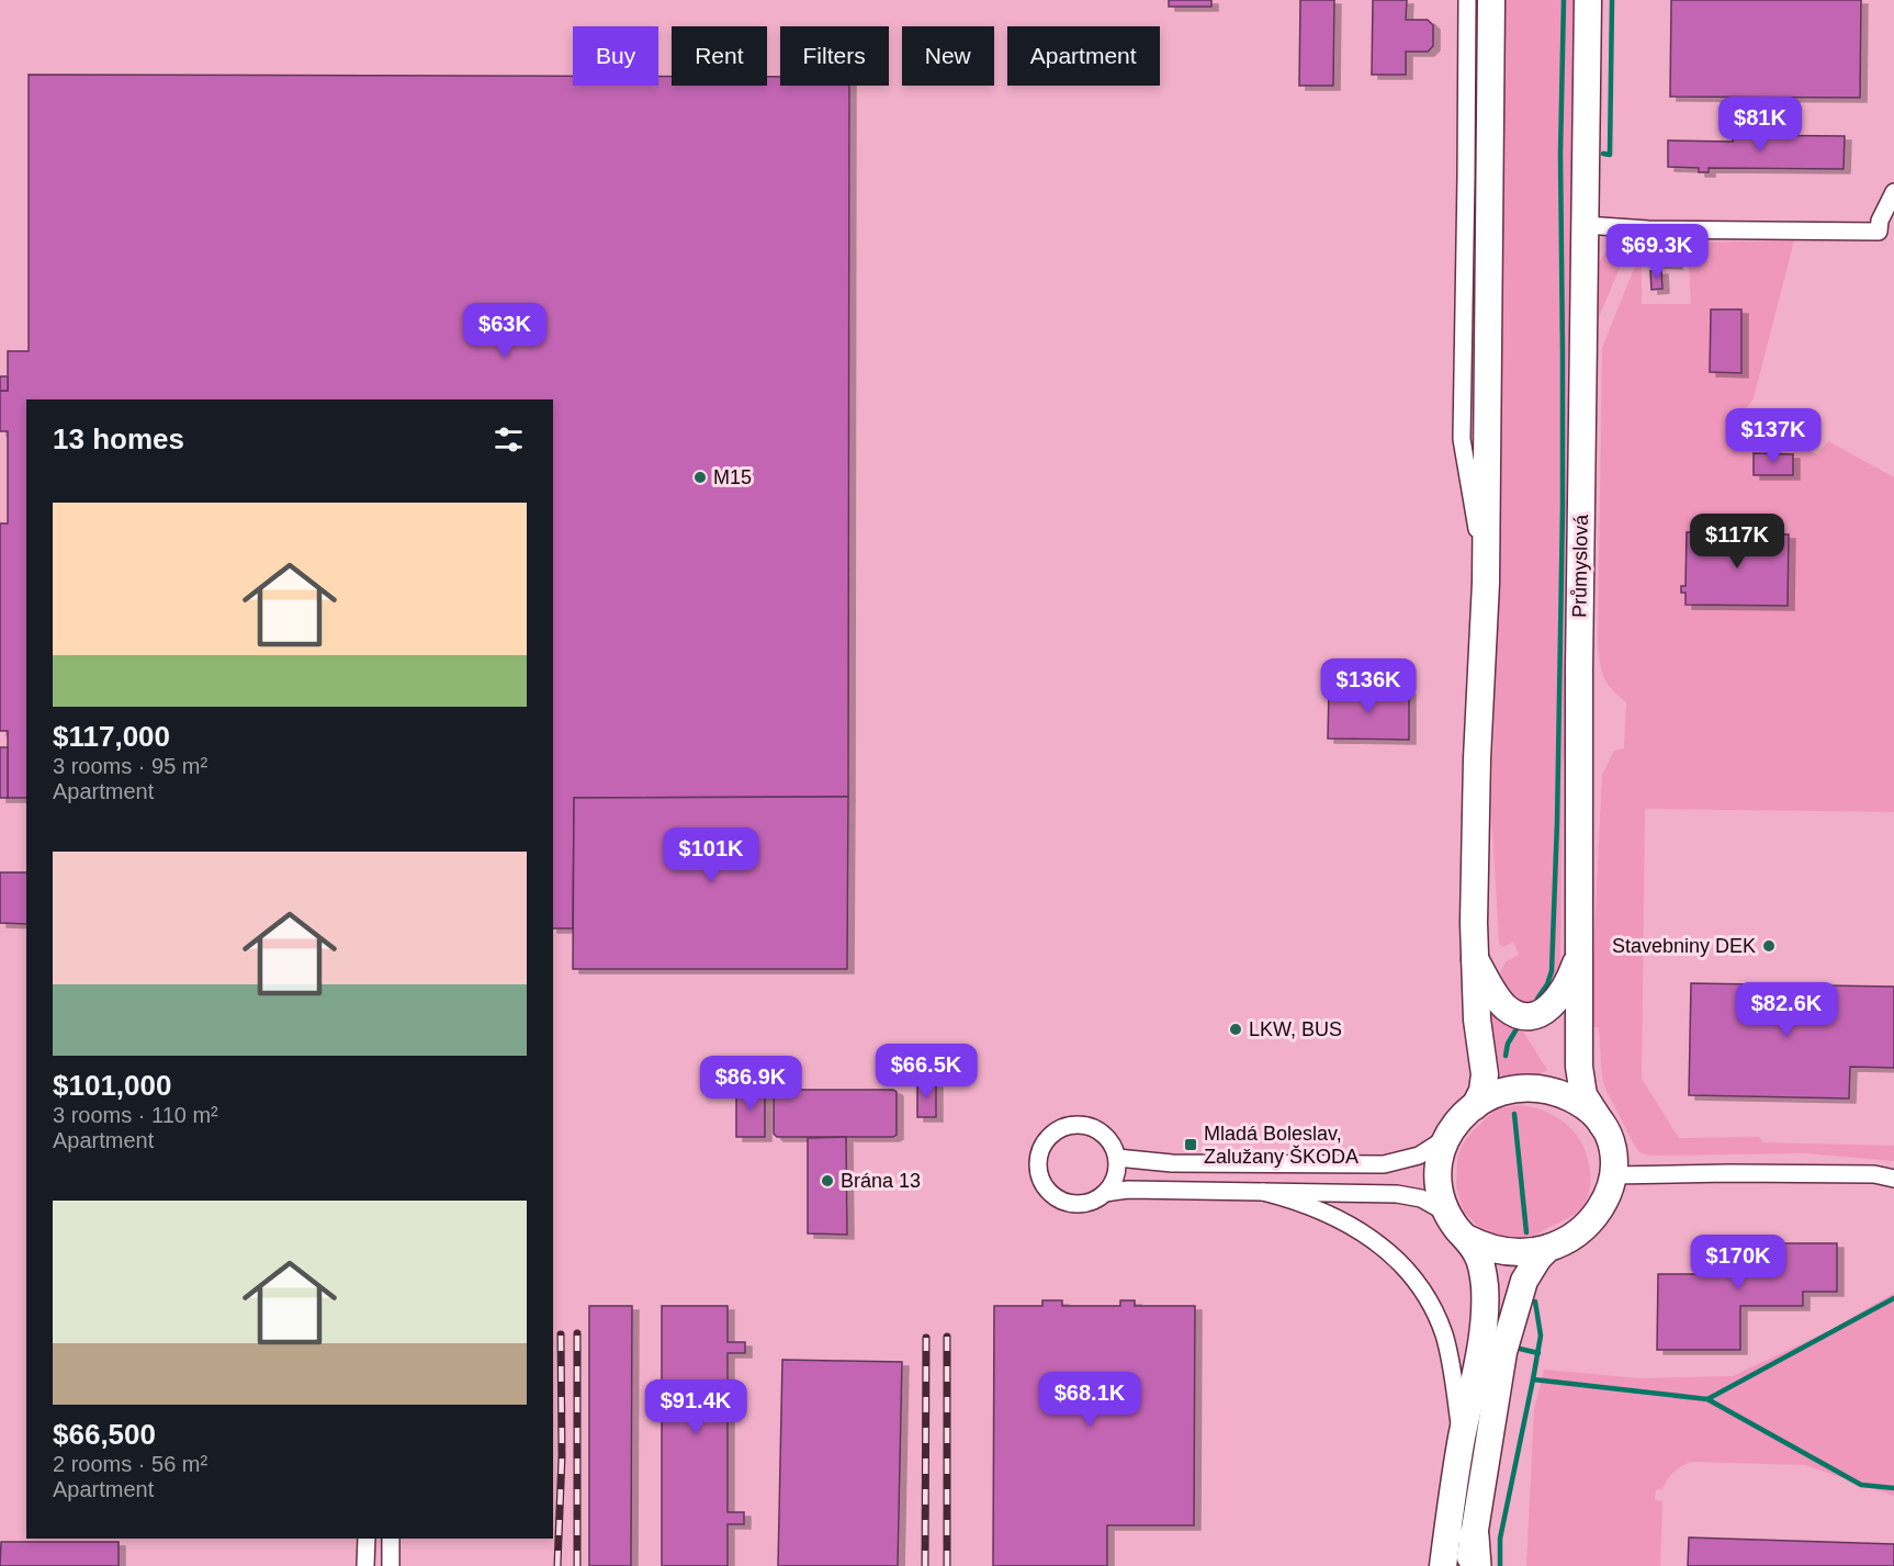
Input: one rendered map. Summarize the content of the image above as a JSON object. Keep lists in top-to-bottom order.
{
  "streets": {
    "main road": ["Průmyslová"]
  },
  "places": {
    "other": [
      "M15",
      "Stavebniny DEK",
      "LKW, BUS",
      "Brána 13"
    ],
    "transit": ["Mladá Boleslav, Zalužany ŠKODA"]
  },
  "page": {
    "chip": [
      "Buy",
      "Rent",
      "Filters",
      "New",
      "Apartment"
    ],
    "price": [
      "$81K",
      "$69.3K",
      "$63K",
      "$137K",
      "$117K",
      "$136K",
      "$101K",
      "$82.6K",
      "$66.5K",
      "$86.9K",
      "$170K",
      "$68.1K",
      "$91.4K"
    ],
    "heading": "13 homes",
    "list": [
      {
        "name": "$117,000",
        "note": "3 rooms · 95 m² · Apartment"
      },
      {
        "name": "$101,000",
        "note": "3 rooms · 110 m² · Apartment"
      },
      {
        "name": "$66,500",
        "note": "2 rooms · 56 m² · Apartment"
      }
    ]
  }
}
